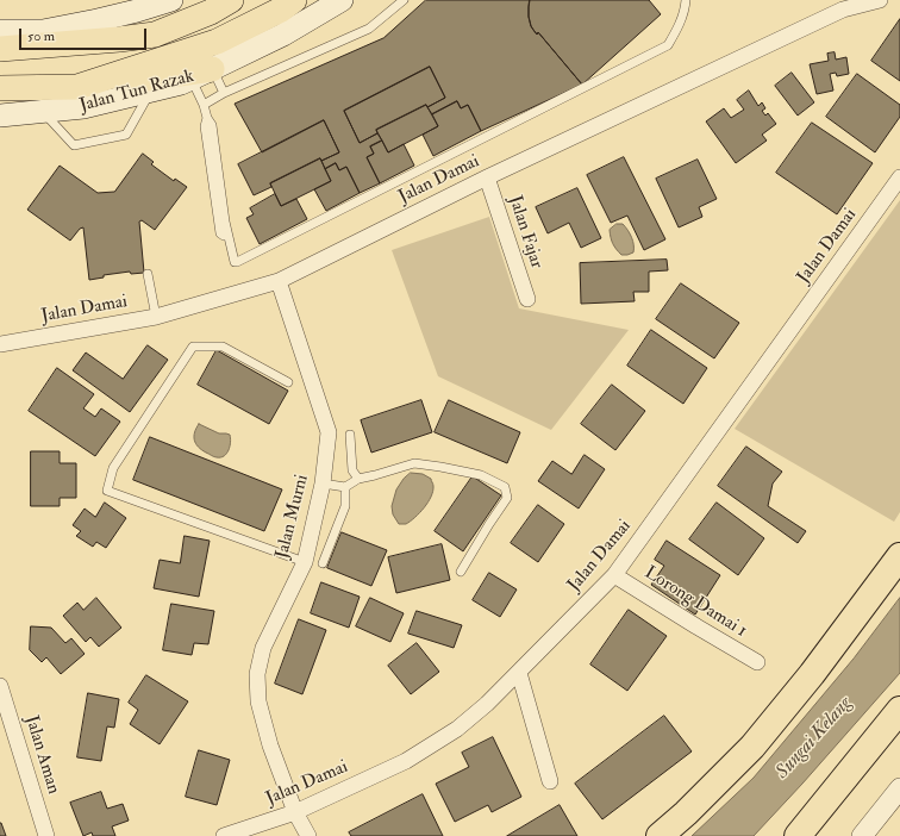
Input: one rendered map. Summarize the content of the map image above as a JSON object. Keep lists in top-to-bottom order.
{
  "streets": {
    "main road": ["Jalan Tun Razak"],
    "street": [
      "Jalan Damai",
      "Jalan Fajar",
      "Jalan Murni",
      "Lorong Damai 1",
      "Jalan Aman"
    ]
  },
  "crossings": [
    ["Jalan Damai", "Jalan Fajar"],
    ["Jalan Damai", "Jalan Murni"],
    ["Jalan Damai", "Lorong Damai 1"]
  ],
  "water": ["Sungai Kelang"],
  "scale_bar": "50 m"
}
